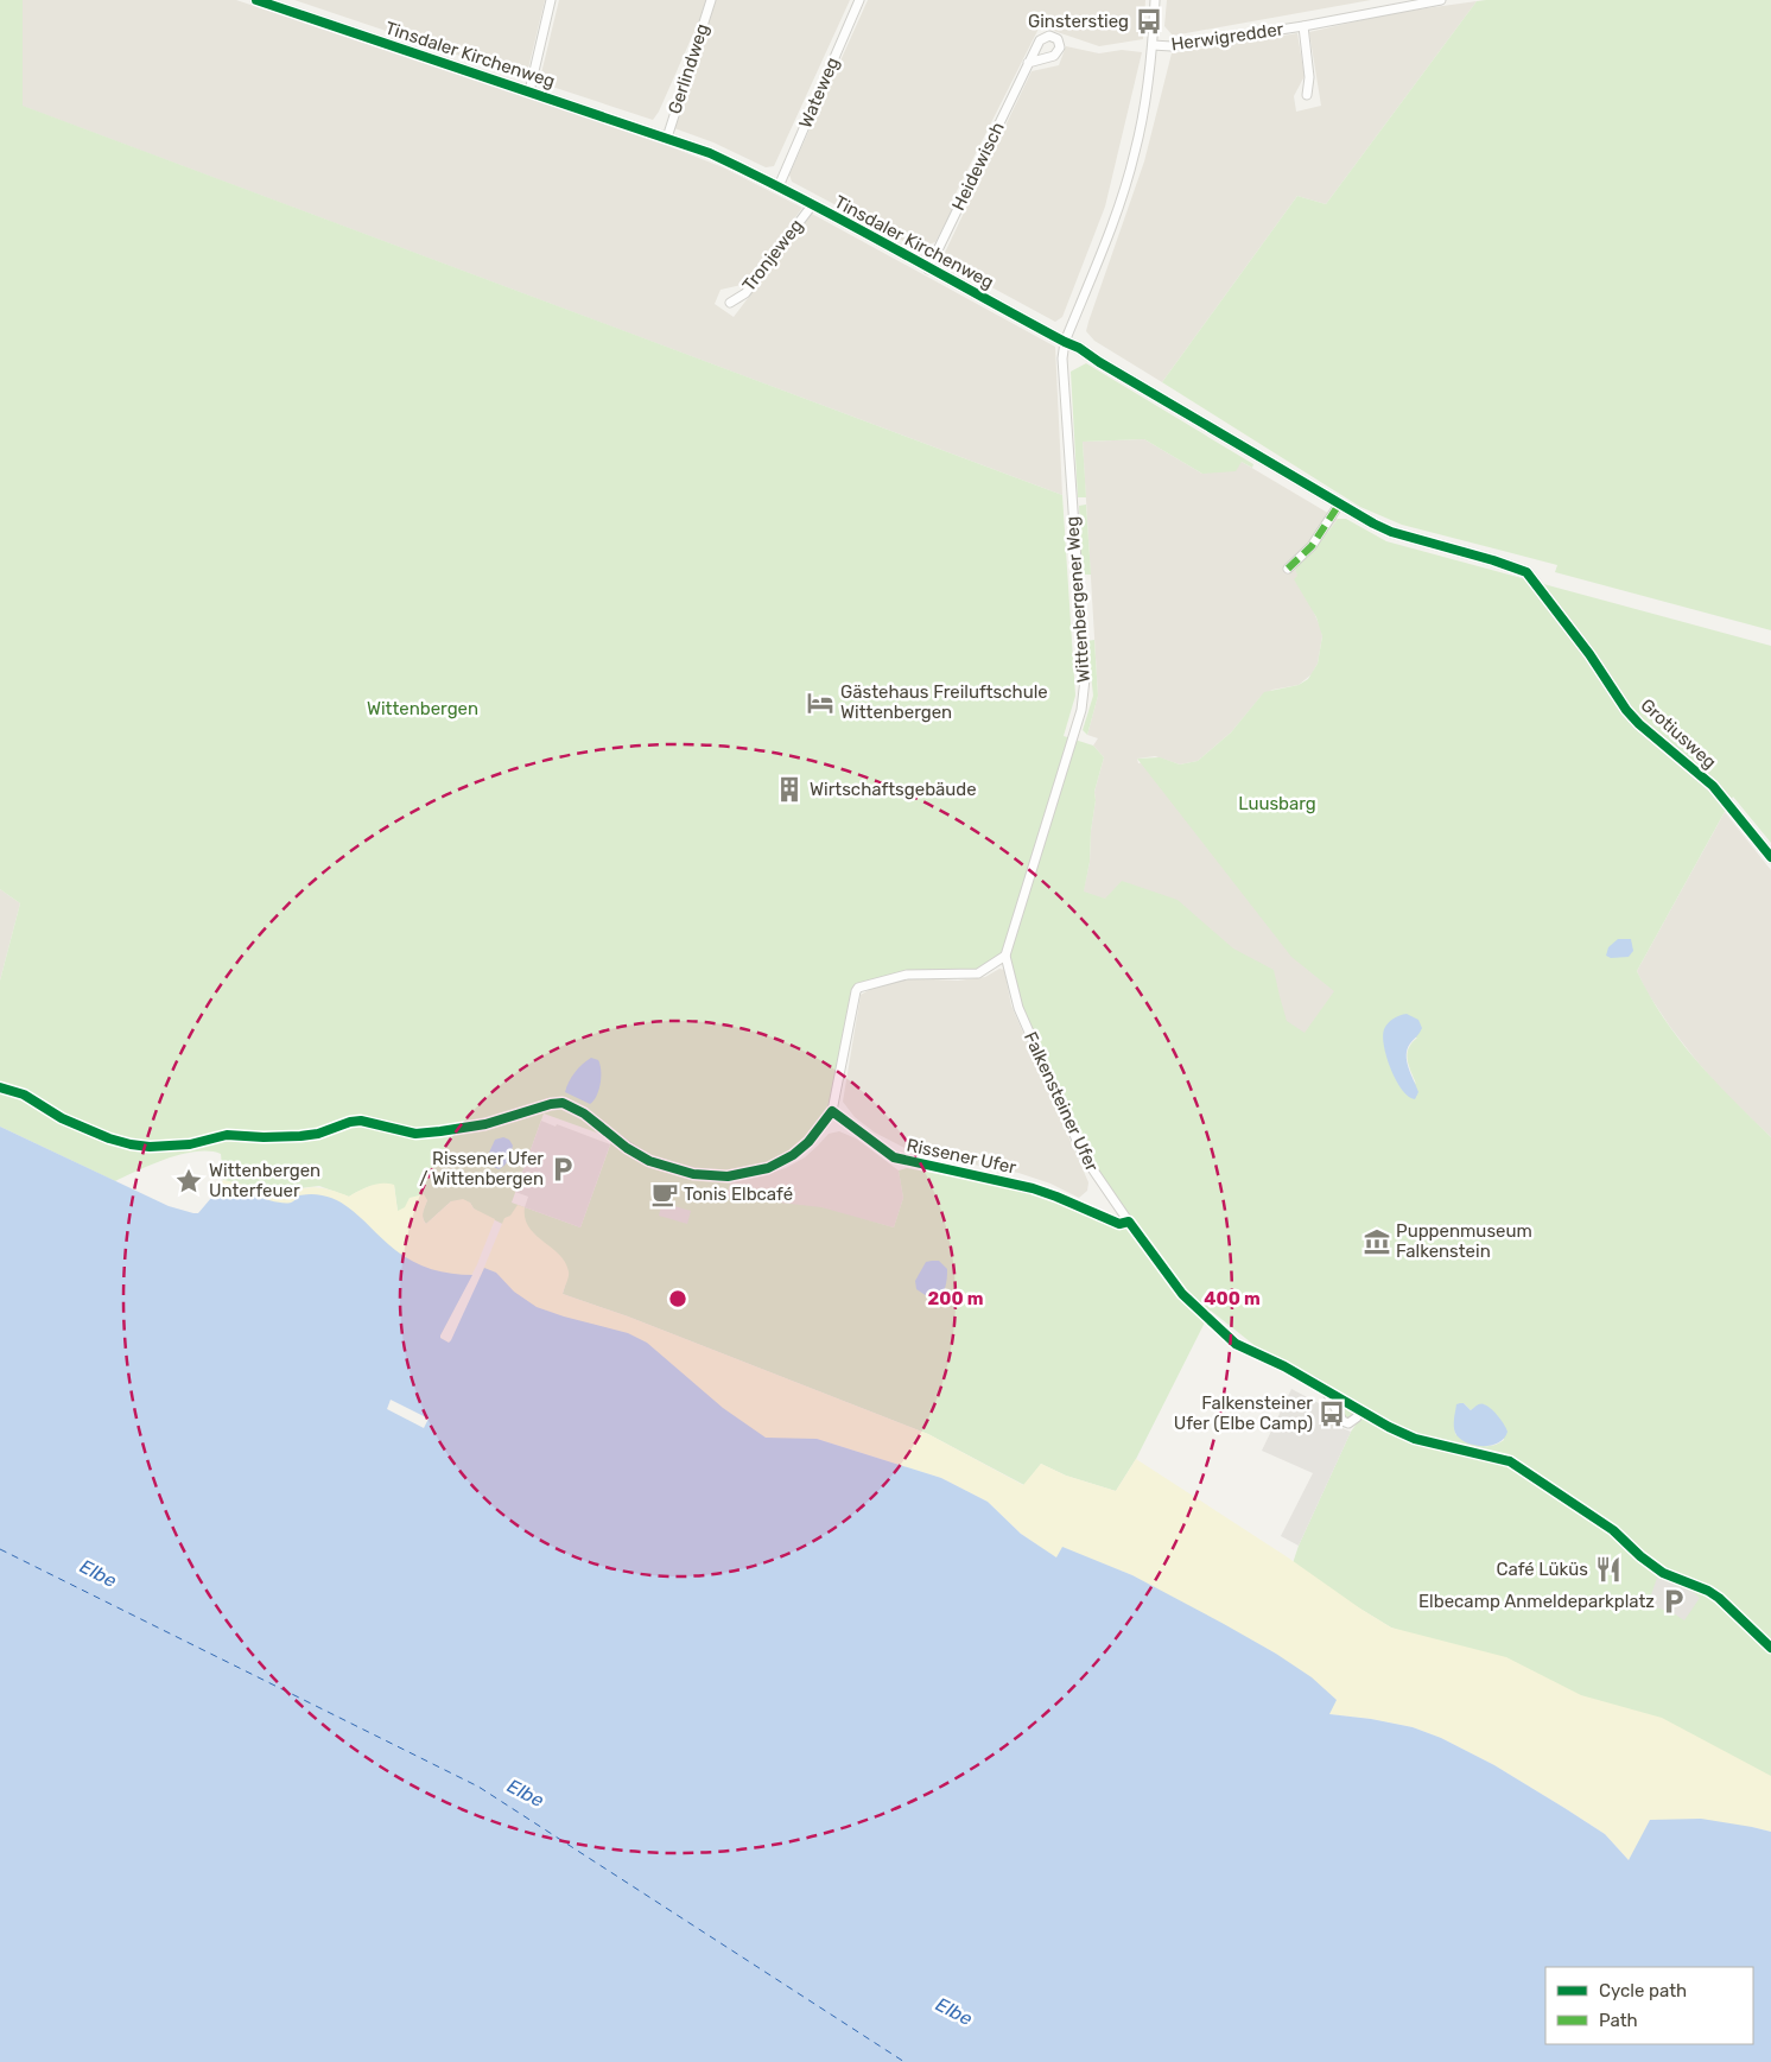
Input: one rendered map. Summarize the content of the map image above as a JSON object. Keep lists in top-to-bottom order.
{
  "streets": {
    "street": [
      "Herwigredder",
      "Tinsdaler Kirchenweg",
      "Gerlindweg",
      "Wateweg",
      "Heidewisch",
      "Tronjeweg",
      "Wittenbergener Weg",
      "Grotiusweg",
      "Falkensteiner Ufer",
      "Rissener Ufer"
    ]
  },
  "crossings": [
    ["Herwigredder", "Wittenbergener Weg"],
    ["Tinsdaler Kirchenweg", "Gerlindweg"],
    ["Tinsdaler Kirchenweg", "Wateweg"],
    ["Tinsdaler Kirchenweg", "Heidewisch"],
    ["Tinsdaler Kirchenweg", "Tronjeweg"],
    ["Tinsdaler Kirchenweg", "Wittenbergener Weg"],
    ["Tinsdaler Kirchenweg", "Grotiusweg"],
    ["Wittenbergener Weg", "Falkensteiner Ufer"]
  ],
  "water": ["Elbe"],
  "parks": ["Wittenbergen", "Luusbarg"],
  "places": {
    "bus stop": ["Ginsterstieg", "Falkensteiner Ufer (Elbe Camp)"],
    "hotel": ["Gästehaus Freiluftschule Wittenbergen"],
    "building": ["Wirtschaftsgebäude"],
    "parking": ["Rissener Ufer / Wittenbergen", "Elbecamp Anmeldeparkplatz"],
    "place": ["Wittenbergen Unterfeuer"],
    "cafe": ["Tonis Elbcafé"],
    "museum": ["Puppenmuseum Falkenstein"],
    "restaurant": ["Café Lüküs"]
  },
  "legend": ["Cycle path", "Path"],
  "rings": ["200 m", "400 m"]
}
